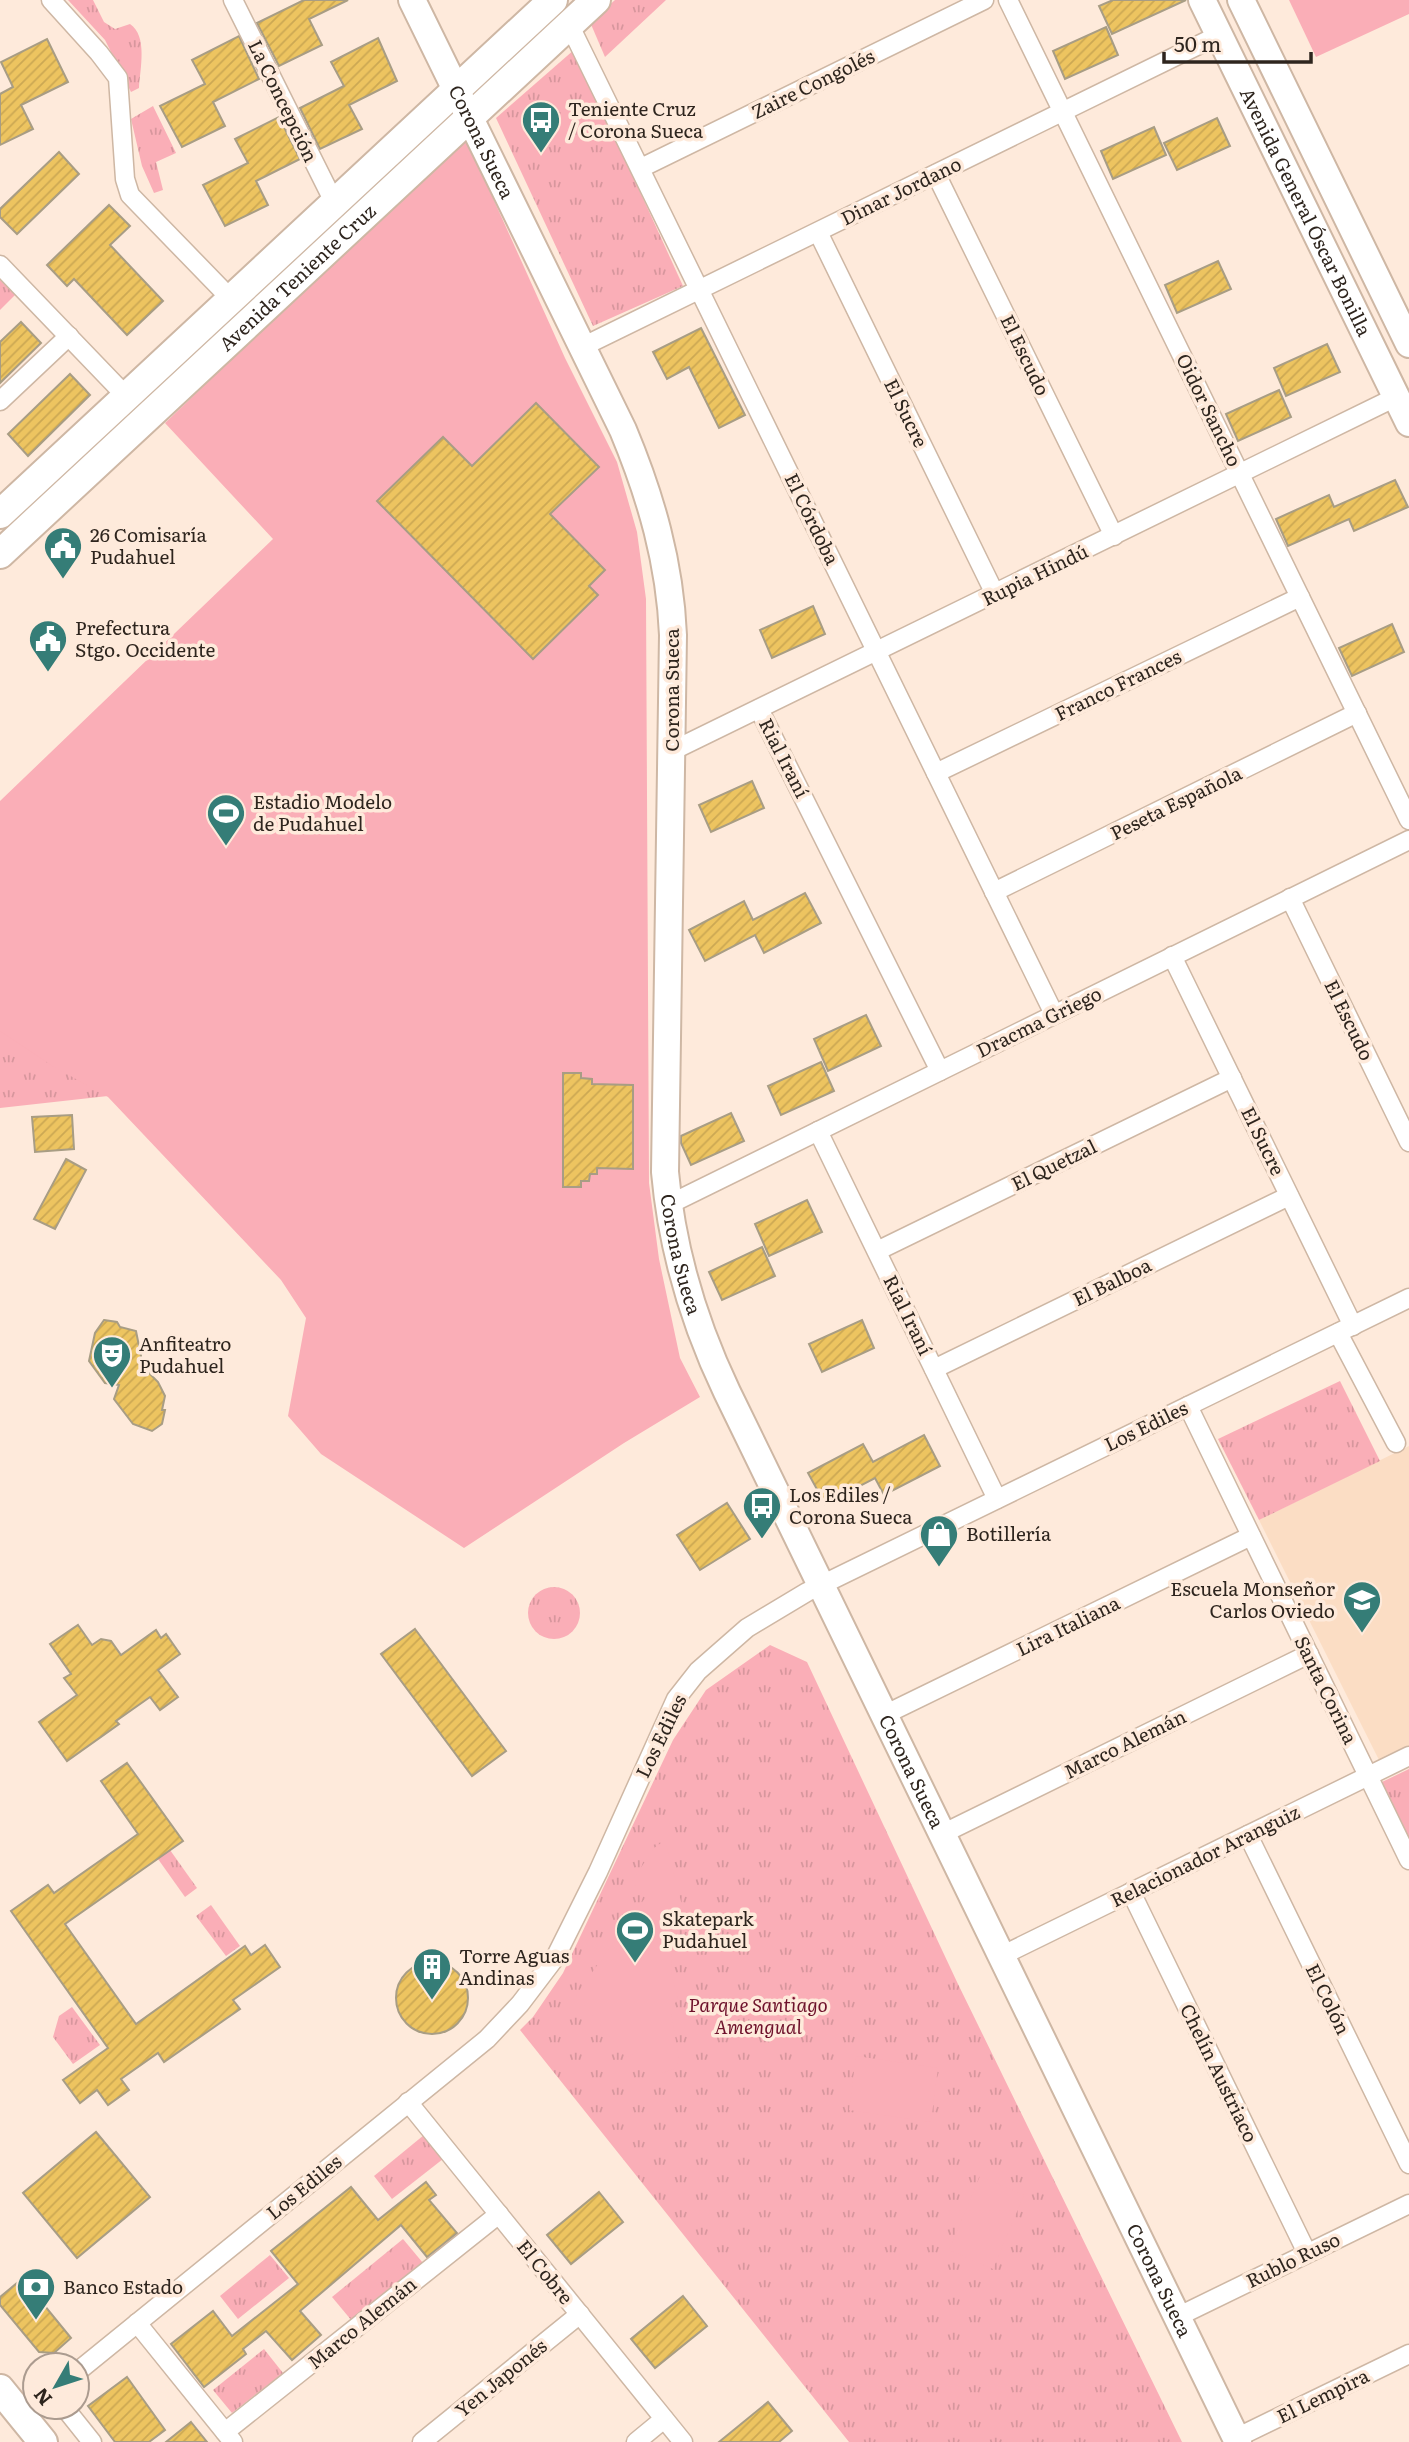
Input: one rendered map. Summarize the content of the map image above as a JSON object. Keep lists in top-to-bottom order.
{
  "streets": {
    "main road": ["Avenida Teniente Cruz"],
    "street": [
      "Zaire Congolés",
      "La Concepción",
      "Corona Sueca",
      "Dinar Jordano",
      "Avenida General Óscar Bonilla",
      "El Escudo",
      "Oidor Sancho",
      "El Sucre",
      "El Córdoba",
      "Rupia Hindú",
      "Franco Frances",
      "Rial Iraní",
      "Peseta Española",
      "Dracma Griego",
      "El Quetzal",
      "El Balboa",
      "Los Ediles",
      "Lira Italiana",
      "Santa Corina",
      "Marco Alemán",
      "Relacionador Aranguiz",
      "El Colón",
      "Chelín Austriaco",
      "Rublo Ruso",
      "El Cobre",
      "Yen Japonés",
      "El Lempira"
    ]
  },
  "crossings": [
    ["Zaire Congolés", "El Córdoba"],
    ["La Concepción", "Avenida Teniente Cruz"],
    ["Corona Sueca", "Dinar Jordano"],
    ["Corona Sueca", "Avenida Teniente Cruz"],
    ["Corona Sueca", "Rupia Hindú"],
    ["Corona Sueca", "Dracma Griego"],
    ["Corona Sueca", "Los Ediles"],
    ["Corona Sueca", "Lira Italiana"],
    ["Corona Sueca", "Marco Alemán"],
    ["Corona Sueca", "Relacionador Aranguiz"],
    ["Corona Sueca", "Rublo Ruso"],
    ["Corona Sueca", "El Lempira"],
    ["Dinar Jordano", "Avenida General Óscar Bonilla"],
    ["Dinar Jordano", "El Escudo"],
    ["Dinar Jordano", "Oidor Sancho"],
    ["Dinar Jordano", "El Sucre"],
    ["Dinar Jordano", "El Córdoba"],
    ["Avenida General Óscar Bonilla", "Rupia Hindú"],
    ["Avenida Teniente Cruz", "El Córdoba"],
    ["El Escudo", "Rupia Hindú"],
    ["El Escudo", "Dracma Griego"],
    ["Oidor Sancho", "Rupia Hindú"],
    ["Oidor Sancho", "Franco Frances"],
    ["Oidor Sancho", "Peseta Española"],
    ["El Sucre", "Rupia Hindú"],
    ["El Sucre", "Dracma Griego"],
    ["El Sucre", "El Quetzal"],
    ["El Sucre", "El Balboa"],
    ["El Sucre", "Los Ediles"],
    ["El Córdoba", "Rupia Hindú"],
    ["El Córdoba", "Franco Frances"],
    ["El Córdoba", "Peseta Española"],
    ["El Córdoba", "Dracma Griego"],
    ["Rupia Hindú", "Rial Iraní"],
    ["Rial Iraní", "Dracma Griego"],
    ["Rial Iraní", "El Quetzal"],
    ["Rial Iraní", "El Balboa"],
    ["Rial Iraní", "Los Ediles"],
    ["Los Ediles", "Santa Corina"],
    ["Los Ediles", "El Cobre"],
    ["Lira Italiana", "Santa Corina"],
    ["Santa Corina", "Marco Alemán"],
    ["Santa Corina", "Relacionador Aranguiz"],
    ["Marco Alemán", "El Cobre"],
    ["Relacionador Aranguiz", "El Colón"],
    ["Relacionador Aranguiz", "Chelín Austriaco"],
    ["Chelín Austriaco", "Rublo Ruso"],
    ["El Cobre", "Yen Japonés"]
  ],
  "parks": ["Parque Santiago Amengual"],
  "places": {
    "bus stop": ["Teniente Cruz / Corona Sueca", "Los Ediles / Corona Sueca"],
    "public building": ["26 Comisaría Pudahuel", "Prefectura Stgo. Occidente"],
    "sports": ["Estadio Modelo de Pudahuel", "Skatepark Pudahuel"],
    "theatre": ["Anfiteatro Pudahuel"],
    "shop": ["Botillería"],
    "school or university": ["Escuela Monseñor Carlos Oviedo"],
    "building": ["Torre Aguas Andinas"],
    "bank": ["Banco Estado"]
  },
  "scale_bar": "50 m",
  "north": "bottom left"
}
